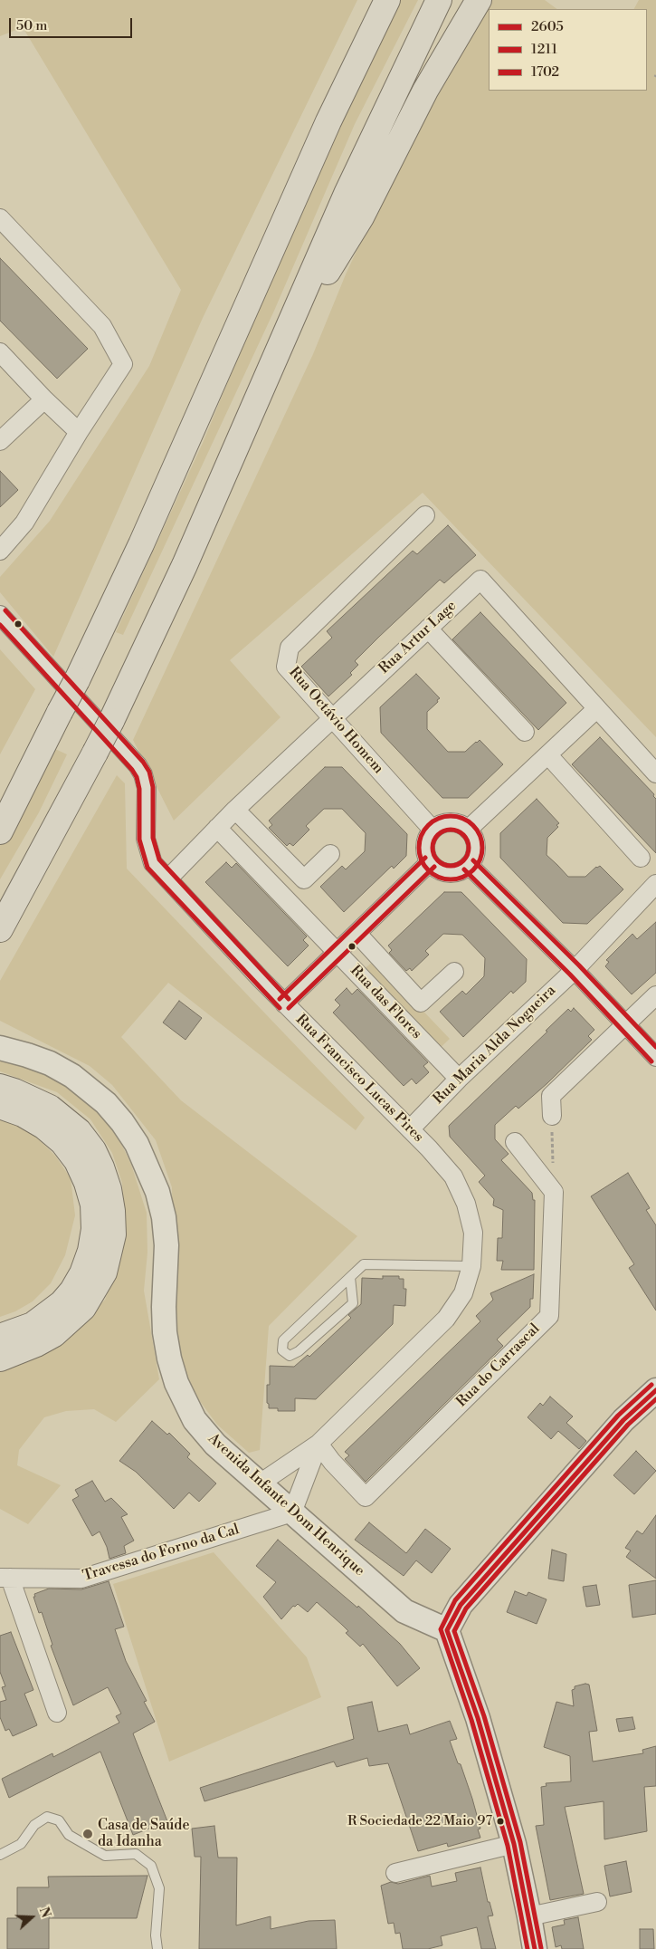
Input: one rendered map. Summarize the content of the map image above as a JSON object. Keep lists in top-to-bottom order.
{
  "streets": {
    "street": [
      "Rua Artur Lage",
      "Rua Octávio Homem",
      "Rua das Flores",
      "Rua Maria Alda Nogueira",
      "Rua Francisco Lucas Pires",
      "Rua do Carrascal",
      "Avenida Infante Dom Henrique",
      "Travessa do Forno da Cal"
    ]
  },
  "crossings": [
    ["Rua Artur Lage", "Rua Octávio Homem"],
    ["Rua Artur Lage", "Rua das Flores"],
    ["Rua Artur Lage", "Rua Francisco Lucas Pires"],
    ["Rua das Flores", "Rua Maria Alda Nogueira"],
    ["Rua Maria Alda Nogueira", "Rua Francisco Lucas Pires"],
    ["Rua Francisco Lucas Pires", "Rua do Carrascal"],
    ["Rua Francisco Lucas Pires", "Avenida Infante Dom Henrique"],
    ["Rua Francisco Lucas Pires", "Travessa do Forno da Cal"],
    ["Avenida Infante Dom Henrique", "Travessa do Forno da Cal"]
  ],
  "places": ["R Sociedade 22 Maio 97", "Casa de Saúde da Idanha"],
  "lines": ["transit line 1702", "transit line 1211", "transit line 2605"],
  "legend": ["2605", "1211", "1702"],
  "scale_bar": "50 m",
  "north": "right"
}
